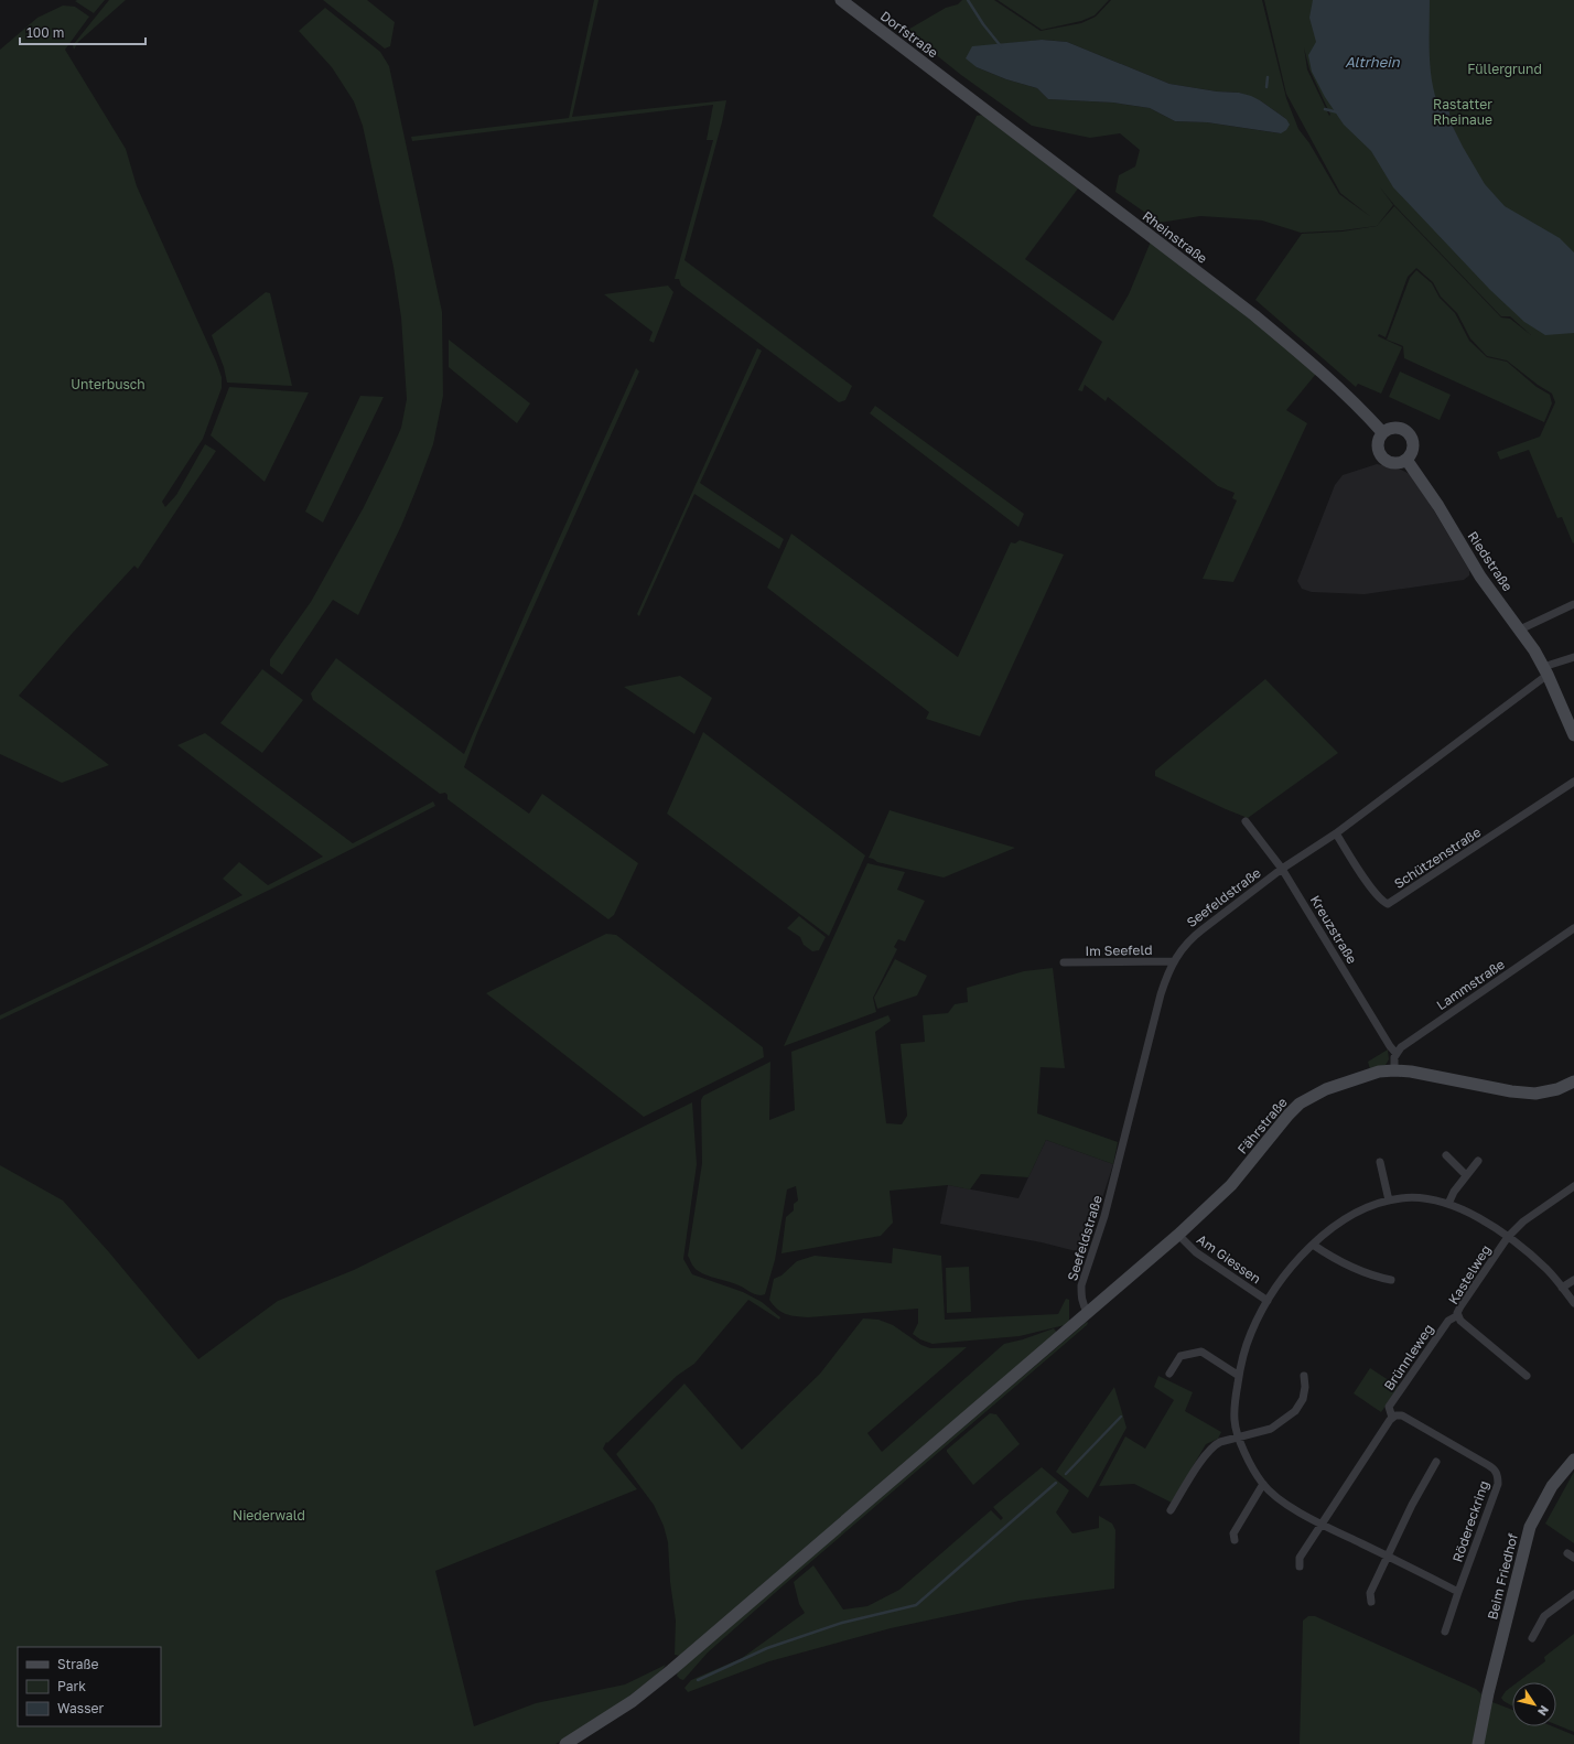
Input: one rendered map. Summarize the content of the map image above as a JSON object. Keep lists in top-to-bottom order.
{
  "streets": {
    "main road": [
      "Dorfstraße",
      "Rheinstraße",
      "Riedstraße",
      "Fährstraße",
      "Beim Friedhof"
    ],
    "street": [
      "Schützenstraße",
      "Seefeldstraße",
      "Kreuzstraße",
      "Im Seefeld",
      "Lammstraße",
      "Am Giessen",
      "Kastelweg",
      "Brünnleweg",
      "Rödereckring"
    ]
  },
  "crossings": [
    ["Dorfstraße", "Rheinstraße"],
    ["Rheinstraße", "Riedstraße"],
    ["Riedstraße", "Seefeldstraße"],
    ["Schützenstraße", "Seefeldstraße"],
    ["Seefeldstraße", "Kreuzstraße"],
    ["Seefeldstraße", "Im Seefeld"],
    ["Seefeldstraße", "Fährstraße"],
    ["Kreuzstraße", "Lammstraße"],
    ["Fährstraße", "Am Giessen"],
    ["Kastelweg", "Brünnleweg"],
    ["Brünnleweg", "Rödereckring"]
  ],
  "water": ["Altrhein"],
  "parks": [
    "Füllergrund",
    "Rastatter Rheinaue",
    "Unterbusch",
    "Niederwald"
  ],
  "legend": ["Straße", "Park", "Wasser"],
  "scale_bar": "100 m",
  "north": "bottom right"
}
